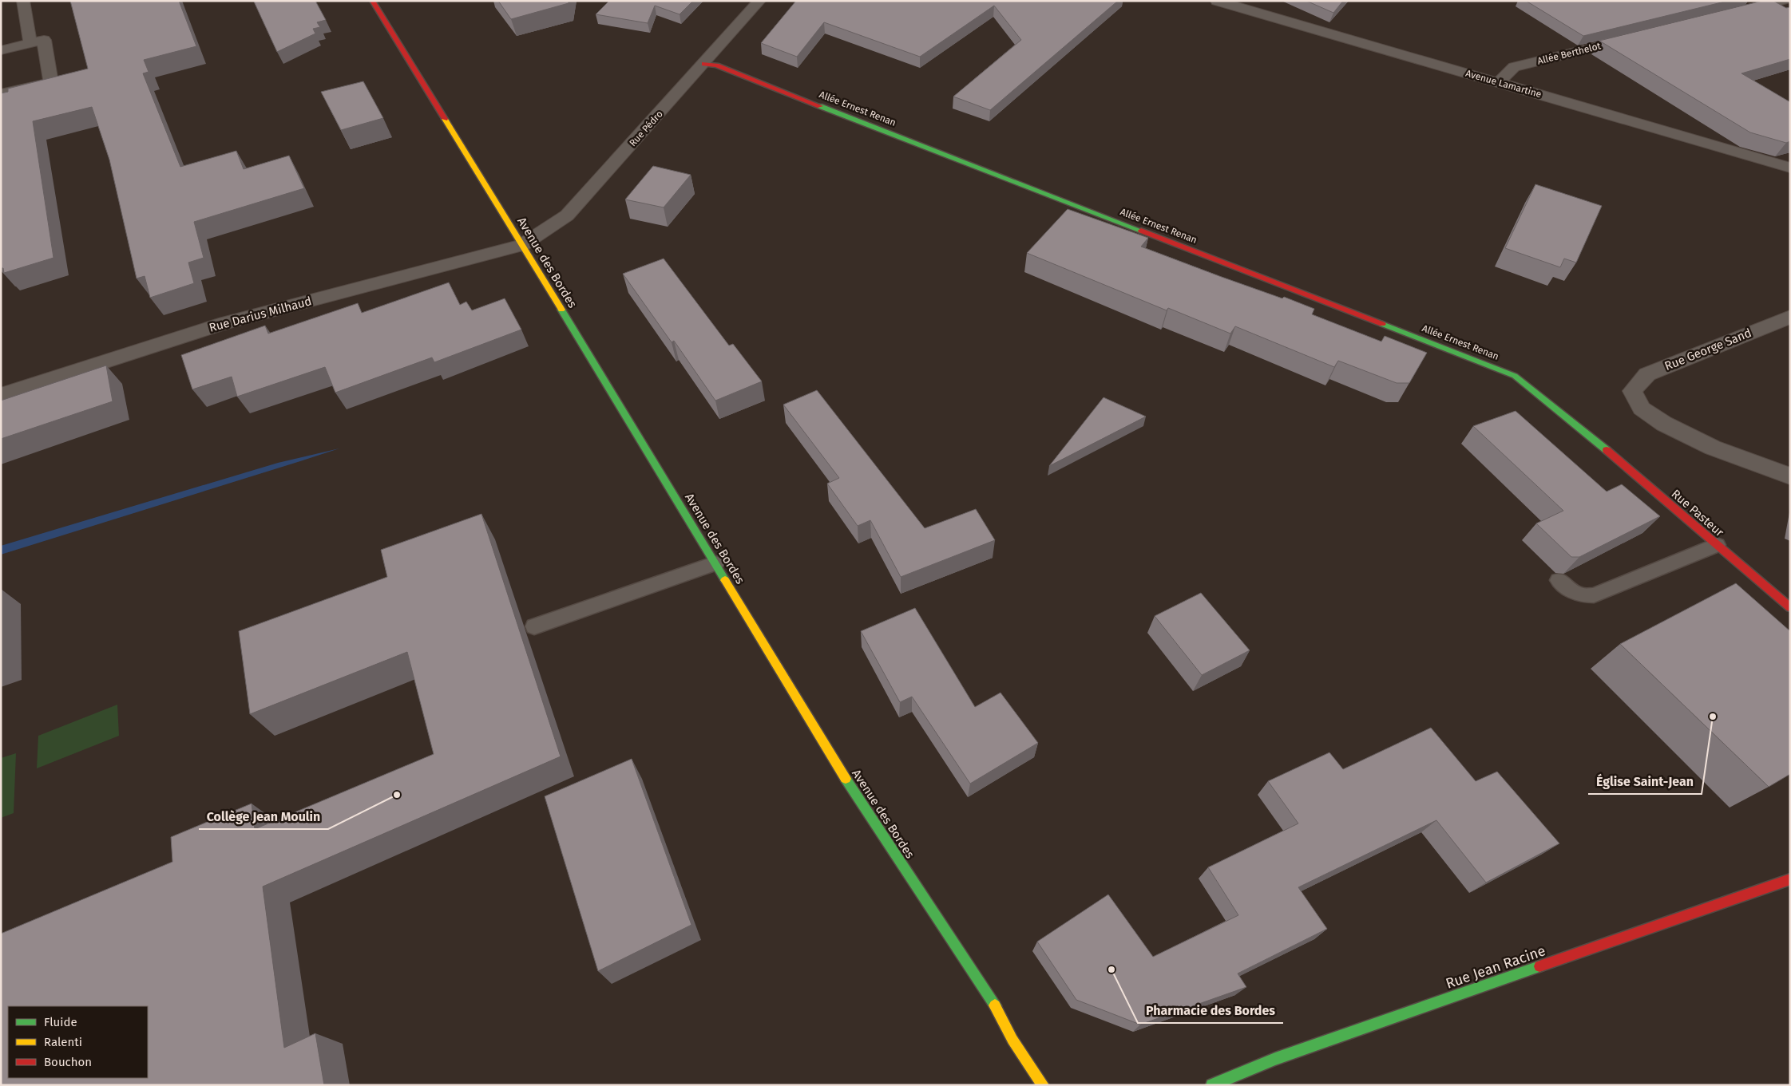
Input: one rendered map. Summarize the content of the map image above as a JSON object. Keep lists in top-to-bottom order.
{
  "streets": {
    "street": [
      "Allée Berthelot",
      "Avenue Lamartine",
      "Allée Ernest Renan",
      "Rue Pédro",
      "Avenue des Bordes",
      "Rue Darius Milhaud",
      "Rue George Sand",
      "Rue Pasteur",
      "Rue Jean Racine"
    ]
  },
  "crossings": [
    ["Allée Berthelot", "Avenue Lamartine"],
    ["Allée Ernest Renan", "Rue Pédro"],
    ["Allée Ernest Renan", "Rue Pasteur"],
    ["Rue Pédro", "Avenue des Bordes"],
    ["Rue Pédro", "Rue Darius Milhaud"],
    ["Avenue des Bordes", "Rue Darius Milhaud"]
  ],
  "places": ["Église Saint-Jean", "Collège Jean Moulin", "Pharmacie des Bordes"],
  "legend": ["Fluide", "Ralenti", "Bouchon"]
}
